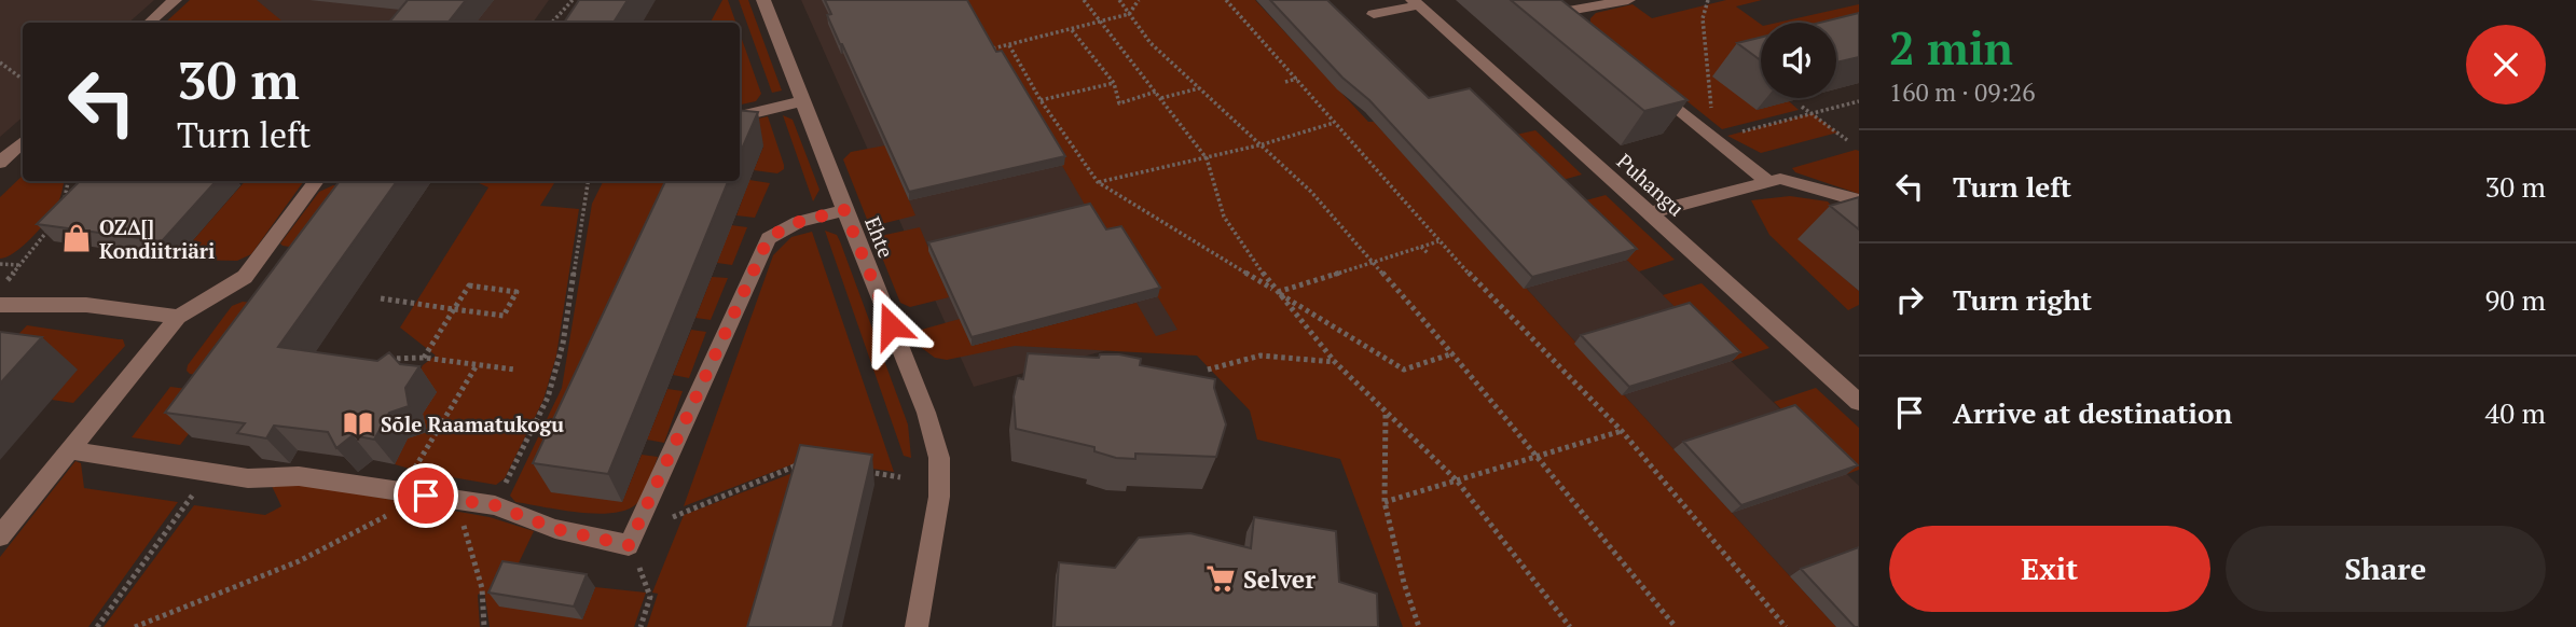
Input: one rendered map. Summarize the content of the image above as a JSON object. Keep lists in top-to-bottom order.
{
  "streets": {
    "street": ["Puhangu", "Ehte"]
  },
  "places": {
    "shop": ["OZ∆[] Kondiitriäri"],
    "library": ["Sõle Raamatukogu"],
    "supermarket": ["Selver"]
  },
  "page": {
    "heading": ["2 min", "160 m · 09:26"],
    "turn": ["30 m", "Turn left"],
    "list": [
      {
        "name": "Turn left",
        "value": "30 m"
      },
      {
        "name": "Turn right",
        "value": "90 m"
      },
      {
        "name": "Arrive at destination",
        "value": "40 m"
      }
    ],
    "buttons": ["Exit", "Share"]
  }
}
